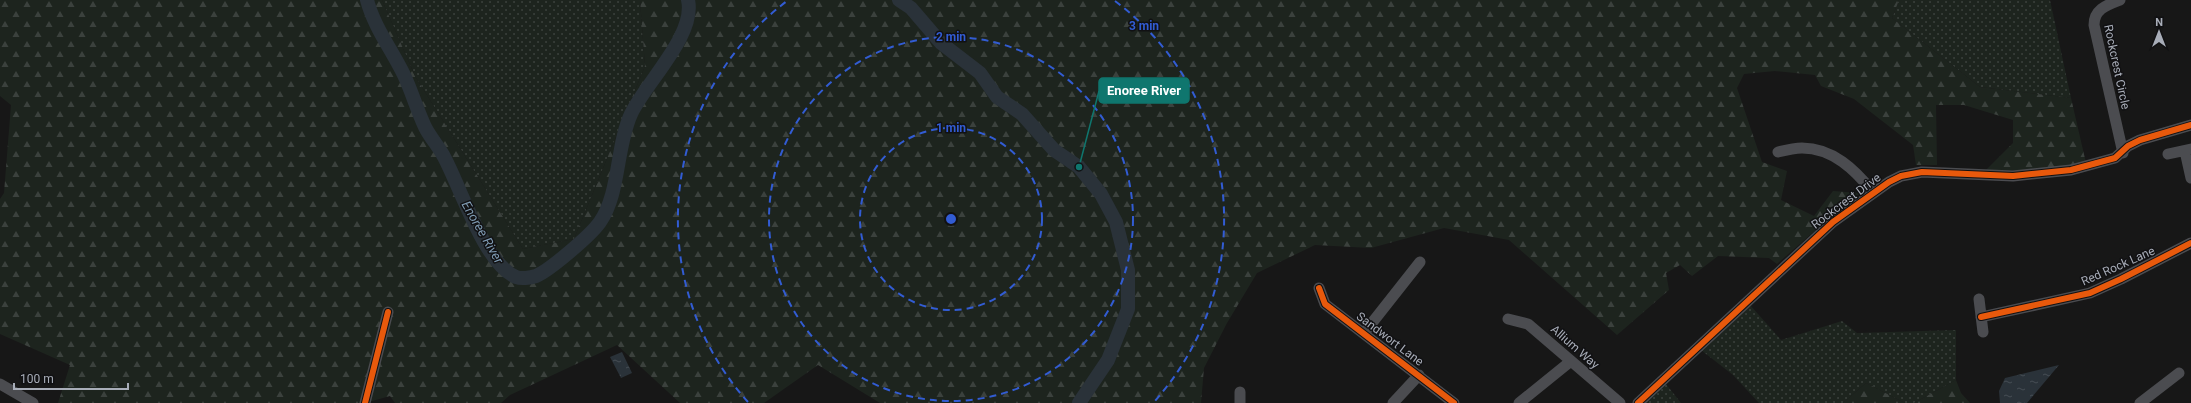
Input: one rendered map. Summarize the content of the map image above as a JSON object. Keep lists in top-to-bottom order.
{
  "streets": {
    "street": [
      "Rockcrest Circle",
      "Rockcrest Drive",
      "Red Rock Lane",
      "Sandwort Lane",
      "Allium Way"
    ]
  },
  "crossings": [
    ["Rockcrest Circle", "Rockcrest Drive"]
  ],
  "water": ["Enoree River"],
  "places": ["Enoree River"],
  "scale_bar": "100 m",
  "north": "top",
  "rings": ["3 min", "2 min", "1 min"]
}
